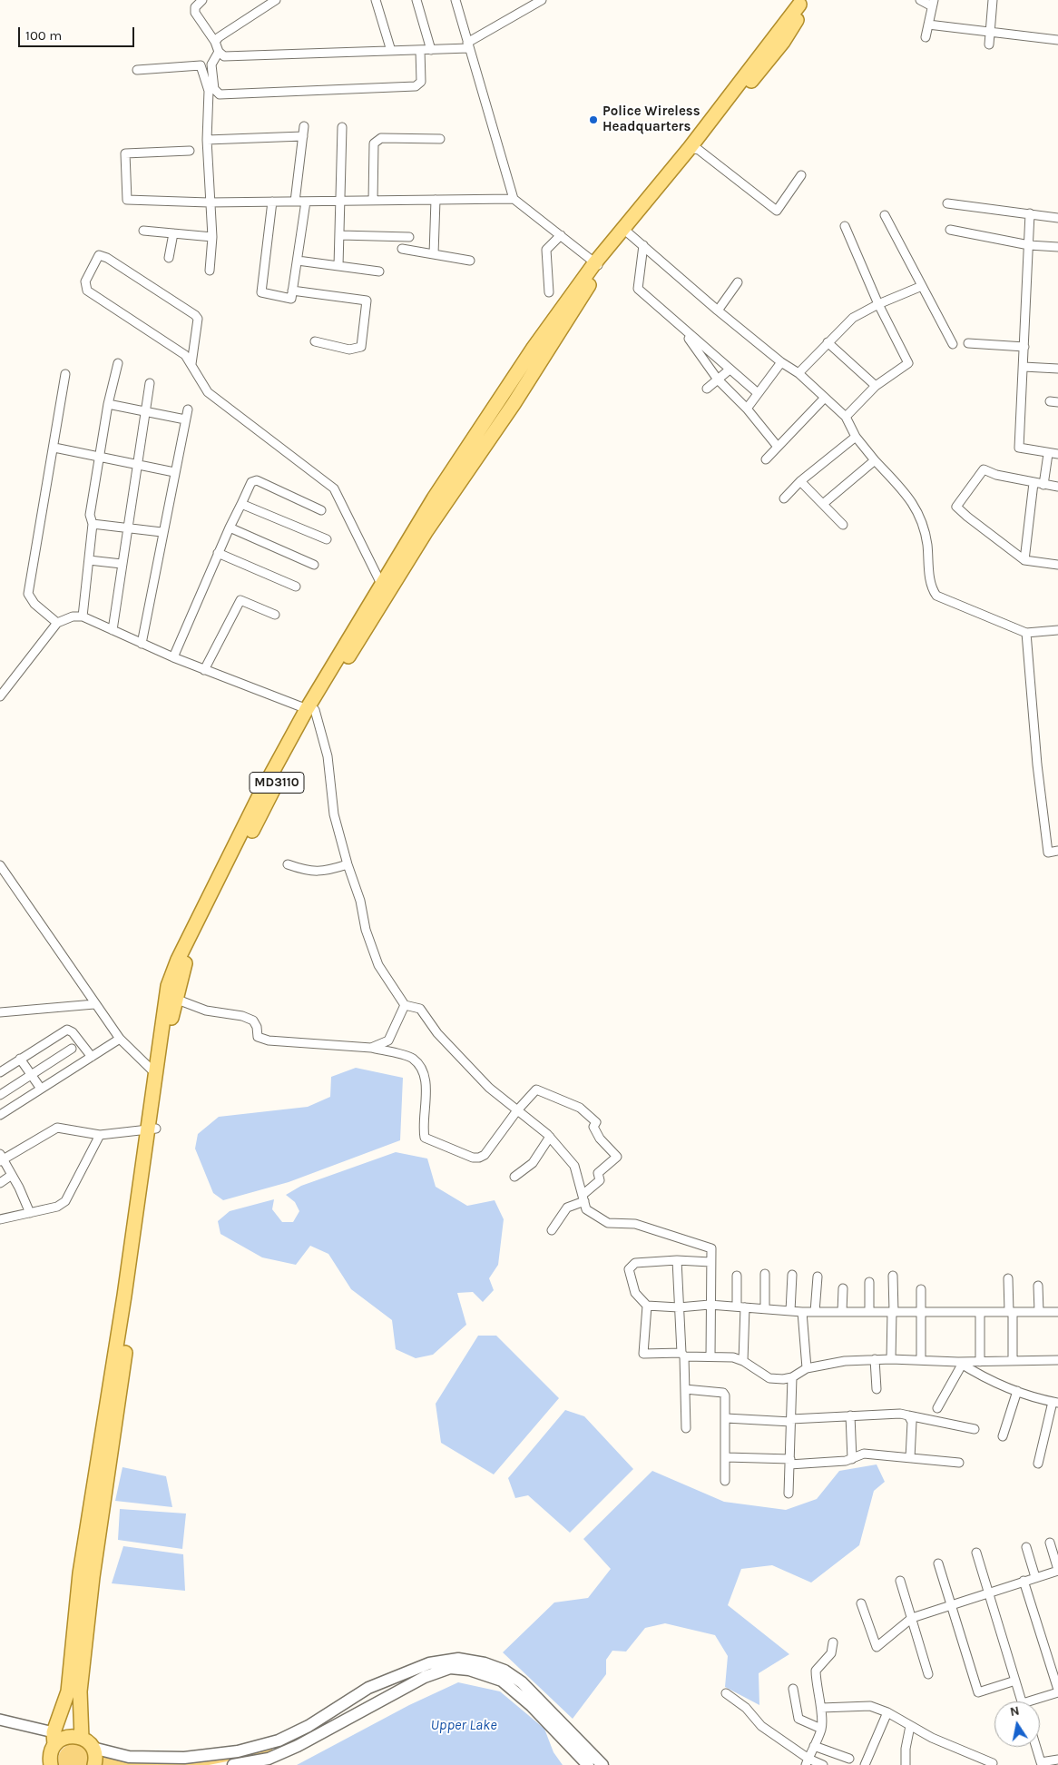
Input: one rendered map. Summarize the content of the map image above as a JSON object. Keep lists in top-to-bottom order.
{
  "streets": {
    "main road": ["MD3110"]
  },
  "water": ["Upper Lake"],
  "places": ["Police Wireless Headquarters"],
  "scale_bar": "100 m",
  "north": "top"
}
